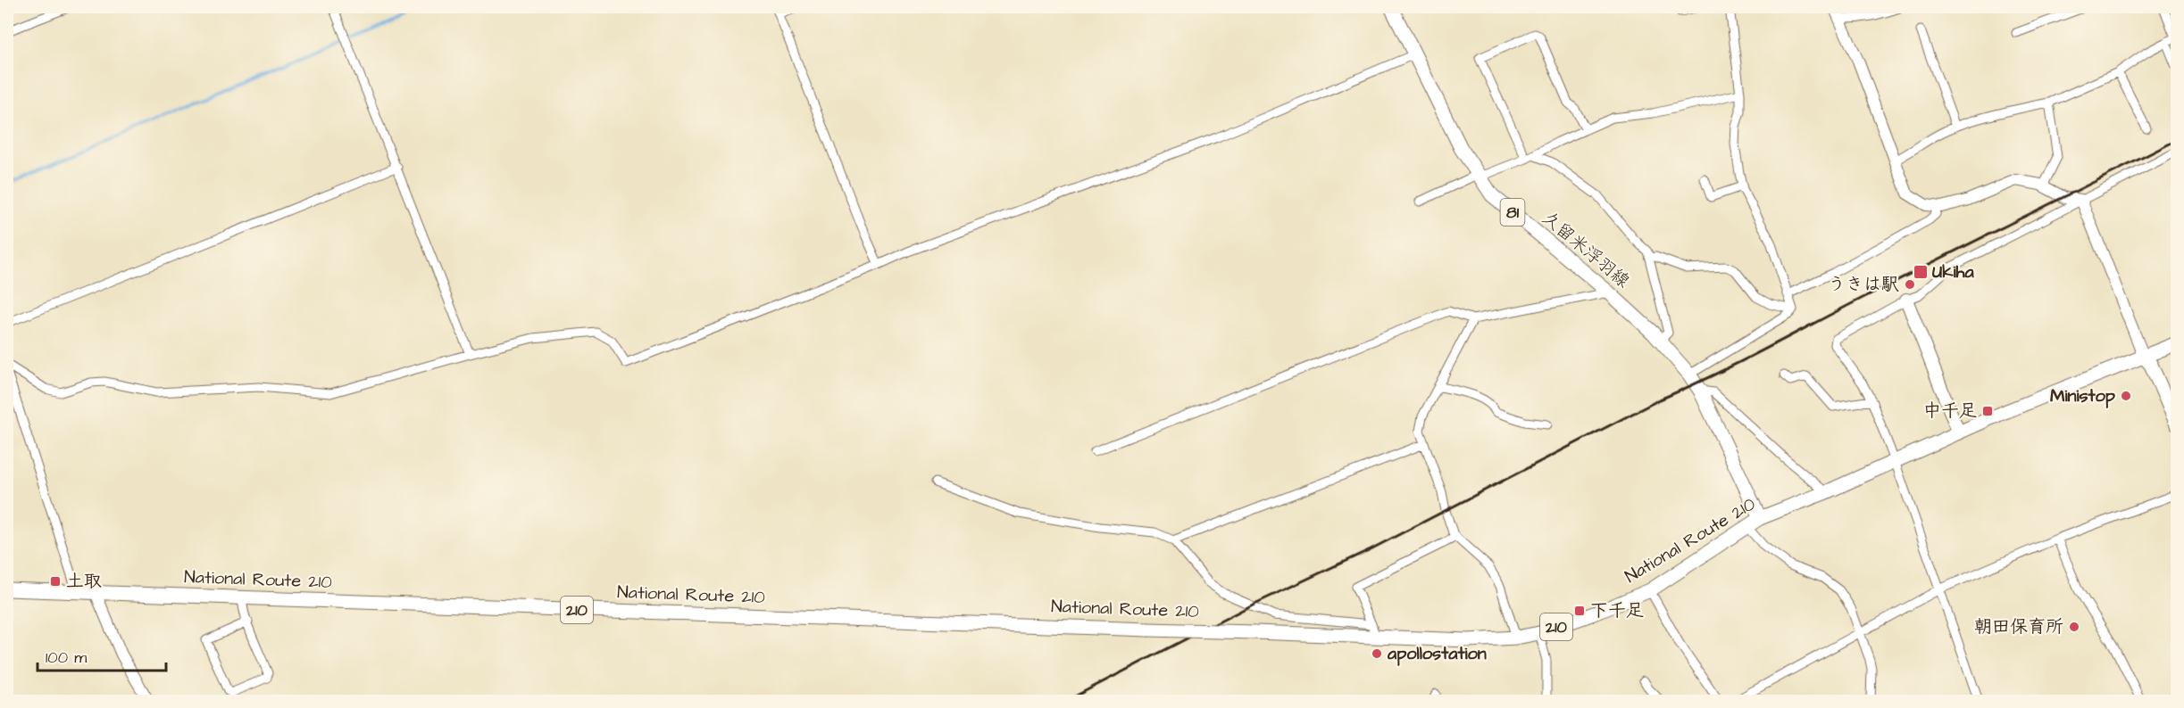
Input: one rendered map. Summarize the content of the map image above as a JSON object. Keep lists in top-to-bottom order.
{
  "streets": {
    "main road": [
      "81",
      "久留米浮羽線",
      "National Route 210",
      "210"
    ]
  },
  "crossings": [
    ["81", "久留米浮羽線"],
    ["81", "National Route 210"]
  ],
  "places": {
    "transit": [
      "Ukiha",
      "中千足",
      "土取",
      "下千足"
    ],
    "other": [
      "うきは駅",
      "Ministop",
      "朝田保育所",
      "apollostation"
    ]
  },
  "scale_bar": "100 m"
}
